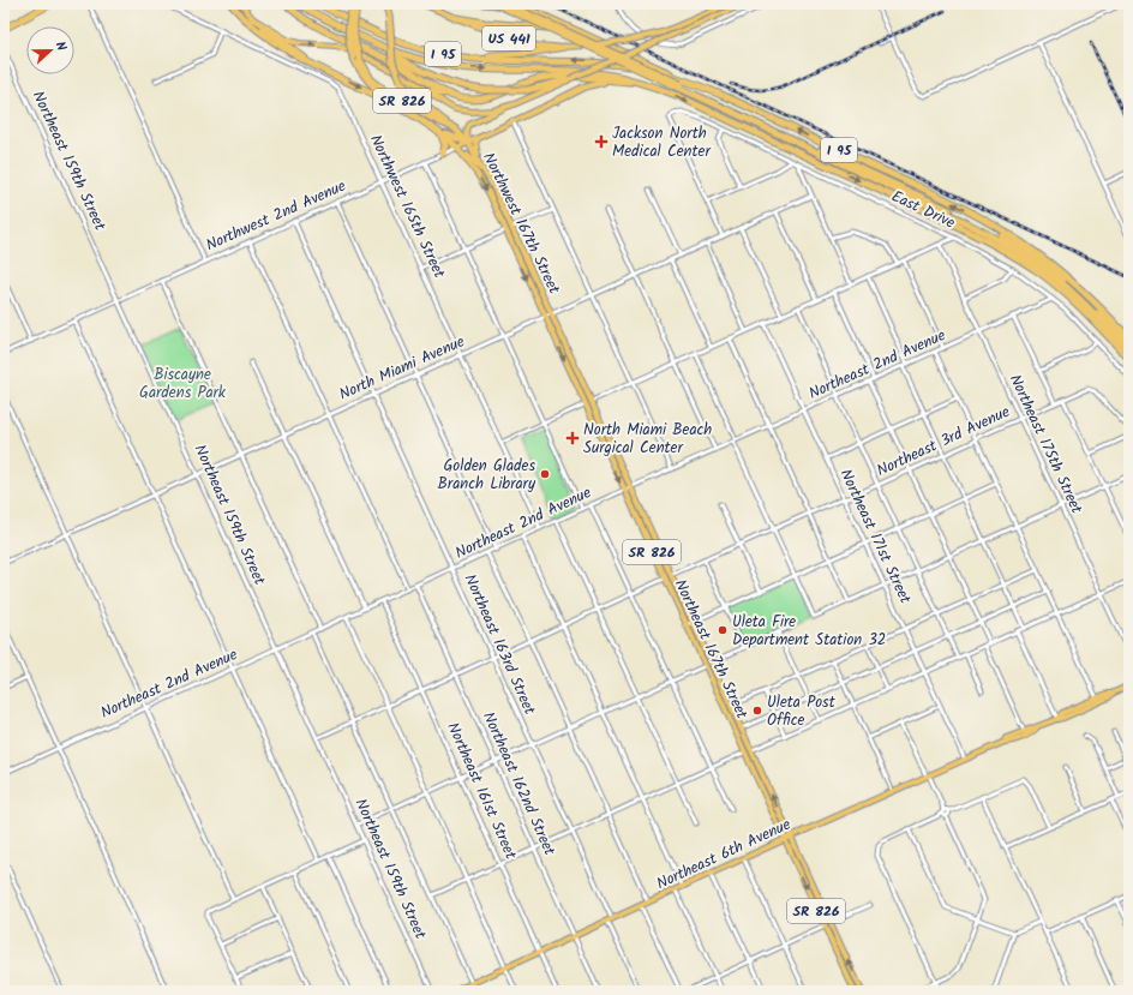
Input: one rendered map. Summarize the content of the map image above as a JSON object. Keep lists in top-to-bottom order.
{
  "streets": {
    "highway": ["I 95", "SR 826"],
    "main road": [
      "US 441",
      "Northwest 2nd Avenue",
      "Northwest 167th Street",
      "Northeast 167th Street",
      "Northeast 6th Avenue"
    ],
    "street": [
      "Northeast 159th Street",
      "Northwest 165th Street",
      "East Drive",
      "Northeast 2nd Avenue",
      "North Miami Avenue",
      "Northeast 3rd Avenue",
      "Northeast 175th Street",
      "Northeast 171st Street",
      "Northeast 163rd Street",
      "Northeast 162nd Street",
      "Northeast 161st Street"
    ]
  },
  "crossings": [
    ["SR 826", "Northwest 2nd Avenue"],
    ["SR 826", "Northwest 167th Street"],
    ["Northeast 159th Street", "Northwest 2nd Avenue"],
    ["Northeast 159th Street", "Northeast 2nd Avenue"],
    ["Northeast 159th Street", "North Miami Avenue"],
    ["Northwest 165th Street", "Northwest 2nd Avenue"],
    ["Northwest 165th Street", "Northeast 2nd Avenue"],
    ["Northwest 165th Street", "North Miami Avenue"],
    ["East Drive", "Northeast 2nd Avenue"],
    ["Northwest 2nd Avenue", "Northwest 167th Street"],
    ["Northwest 2nd Avenue", "Northeast 163rd Street"],
    ["Northwest 167th Street", "North Miami Avenue"],
    ["Northwest 167th Street", "Northeast 167th Street"],
    ["Northeast 2nd Avenue", "Northeast 175th Street"],
    ["Northeast 2nd Avenue", "Northeast 171st Street"],
    ["Northeast 2nd Avenue", "Northeast 163rd Street"],
    ["Northeast 2nd Avenue", "Northeast 167th Street"],
    ["Northeast 2nd Avenue", "Northeast 162nd Street"],
    ["Northeast 2nd Avenue", "Northeast 161st Street"],
    ["North Miami Avenue", "Northeast 163rd Street"],
    ["North Miami Avenue", "Northeast 167th Street"],
    ["Northeast 3rd Avenue", "Northeast 175th Street"],
    ["Northeast 3rd Avenue", "Northeast 171st Street"],
    ["Northeast 3rd Avenue", "Northeast 167th Street"],
    ["Northeast 171st Street", "Northeast 6th Avenue"],
    ["Northeast 163rd Street", "Northeast 6th Avenue"],
    ["Northeast 167th Street", "Northeast 6th Avenue"],
    ["Northeast 162nd Street", "Northeast 6th Avenue"],
    ["Northeast 161st Street", "Northeast 6th Avenue"]
  ],
  "parks": ["Biscayne Gardens Park"],
  "places": {
    "health": ["Jackson North Medical Center", "North Miami Beach Surgical Center"],
    "other": ["Golden Glades Branch Library", "Uleta Fire Department Station 32", "Uleta Post Office"]
  },
  "north": "right"
}
